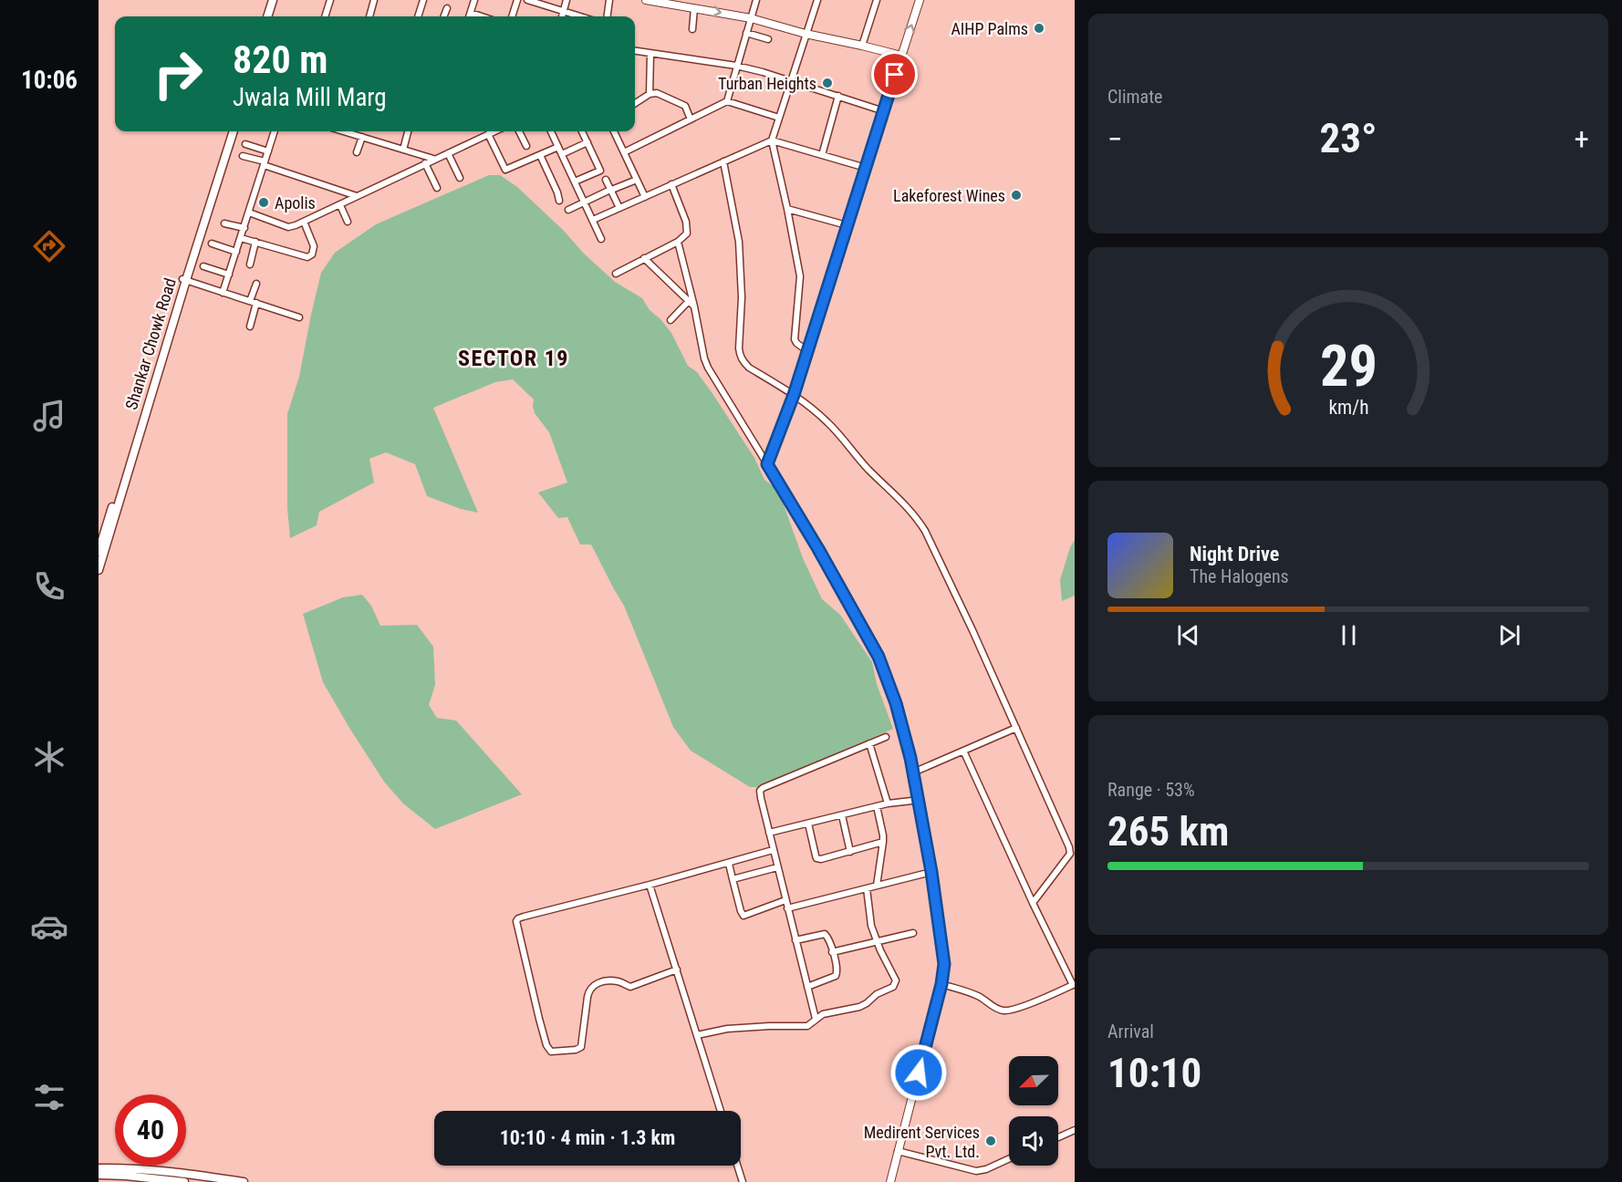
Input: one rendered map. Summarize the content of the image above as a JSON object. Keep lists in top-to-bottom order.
{
  "streets": {
    "main road": ["Shankar Chowk Road"]
  },
  "districts": ["SECTOR 19"],
  "places": [
    "AIHP Palms",
    "Turban Heights",
    "Lakeforest Wines",
    "Apolis",
    "Medirent Services Pvt. Ltd."
  ],
  "north": "bottom left",
  "page": {
    "tabs": "10:06",
    "tile": [
      "Climate",
      ["Range · 53%", "265 km"],
      ["Arrival", "10:10"]
    ],
    "turn": ["820 m", "Jwala Mill Marg"],
    "heat": ["−", "23°", "+"],
    "song": ["Night Drive", "The Halogens"],
    "limit": "40",
    "trip": "10:10 · 4 min · 1.3 km",
    "gauge": ["29", "km/h"]
  }
}
